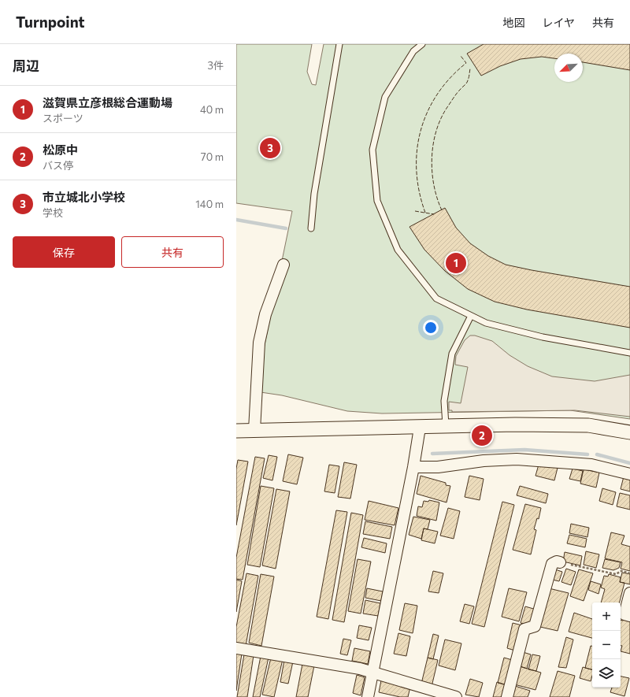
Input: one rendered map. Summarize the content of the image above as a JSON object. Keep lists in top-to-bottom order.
{
  "north": "bottom left",
  "page": {
    "header": "Turnpoint",
    "nav": ["地図", "レイヤ", "共有"],
    "heading": ["周辺", "3件"],
    "list": [
      {
        "mark": "1",
        "name": "滋賀県立彦根総合運動場",
        "note": "スポーツ",
        "value": "40 m"
      },
      {
        "mark": "2",
        "name": "松原中",
        "note": "バス停",
        "value": "70 m"
      },
      {
        "mark": "3",
        "name": "市立城北小学校",
        "note": "学校",
        "value": "140 m"
      }
    ],
    "pins": ["3", "1", "2"],
    "buttons": ["保存", "共有"],
    "map_buttons": ["+", "−"]
  }
}
